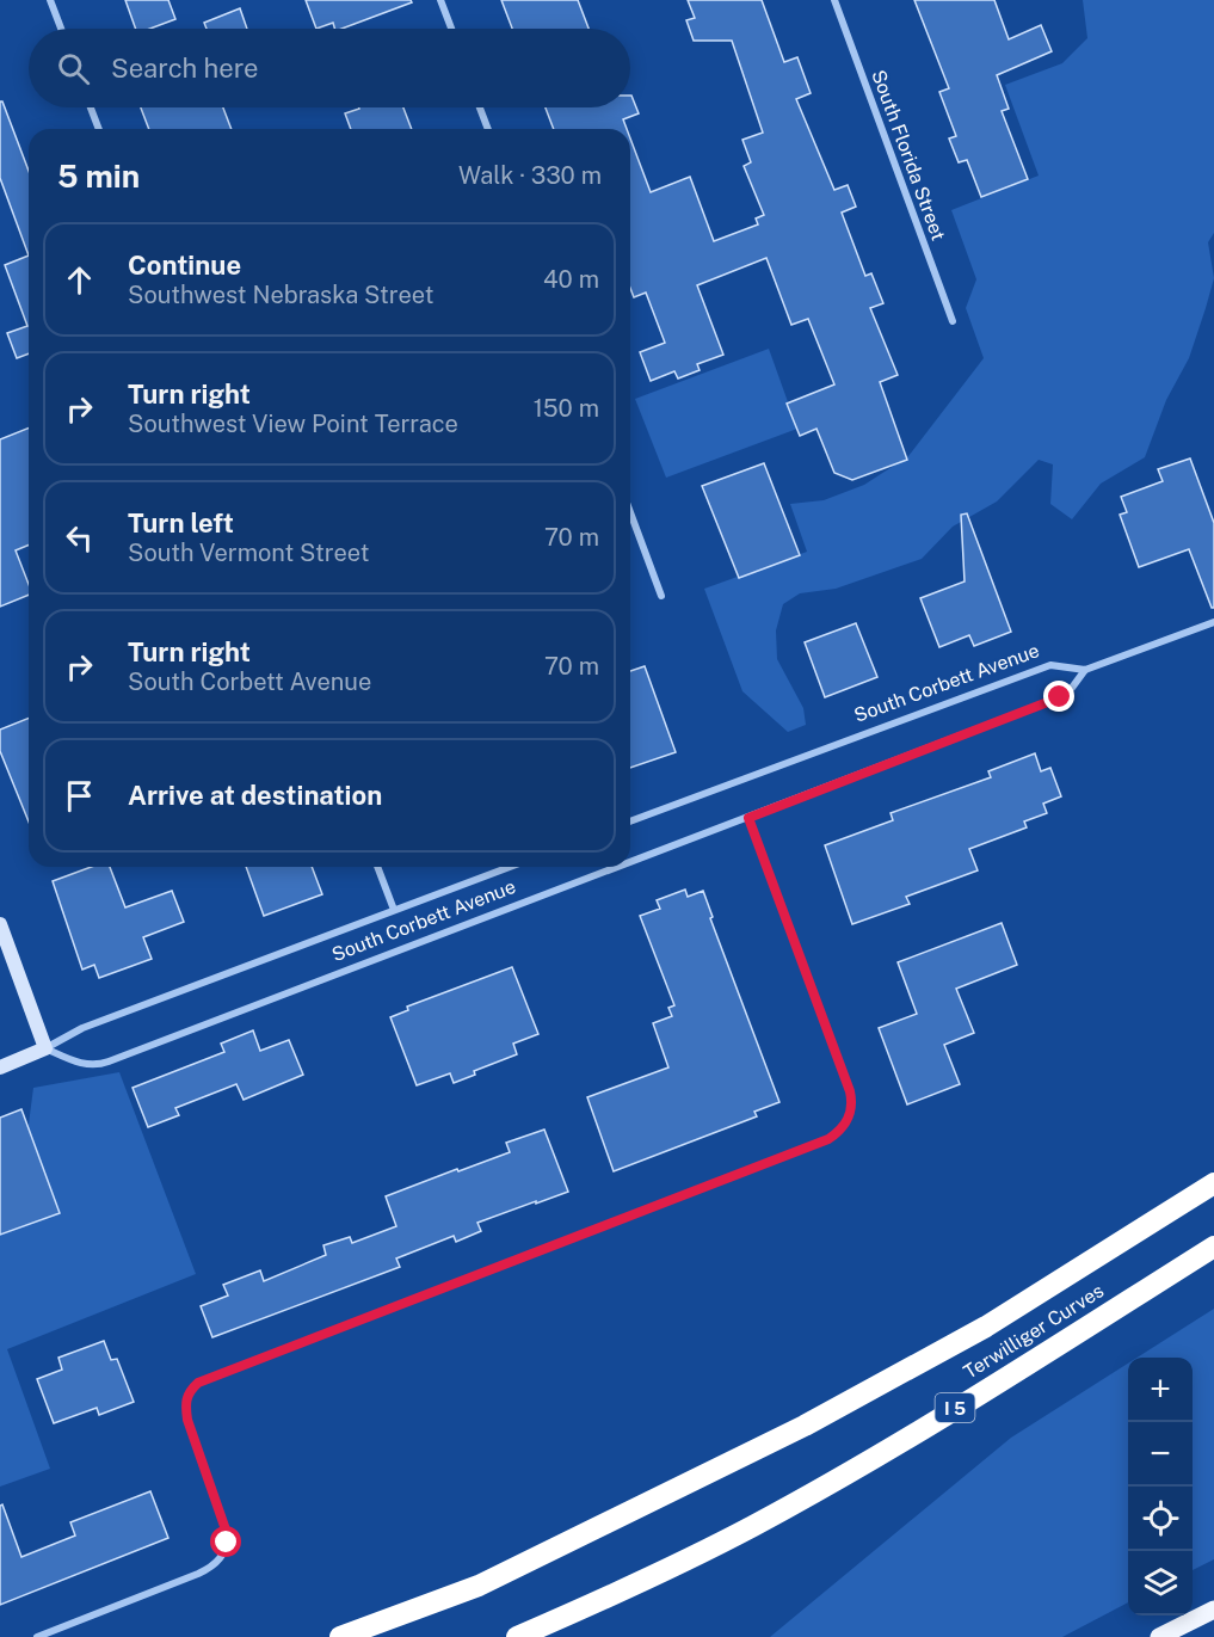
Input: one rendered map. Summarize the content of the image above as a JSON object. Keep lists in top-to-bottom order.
{
  "streets": {
    "highway": ["Terwilliger Curves", "I 5"],
    "street": ["South Florida Street", "South Corbett Avenue"]
  },
  "page": {
    "search": "Search here",
    "heading": ["5 min", "Walk · 330 m"],
    "list": [
      ["Continue", "Southwest Nebraska Street", "40 m"],
      ["Turn right", "Southwest View Point Terrace", "150 m"],
      ["Turn left", "South Vermont Street", "70 m"],
      ["Turn right", "South Corbett Avenue", "70 m"],
      "Arrive at destination"
    ],
    "map_buttons": ["+", "−"]
  }
}
